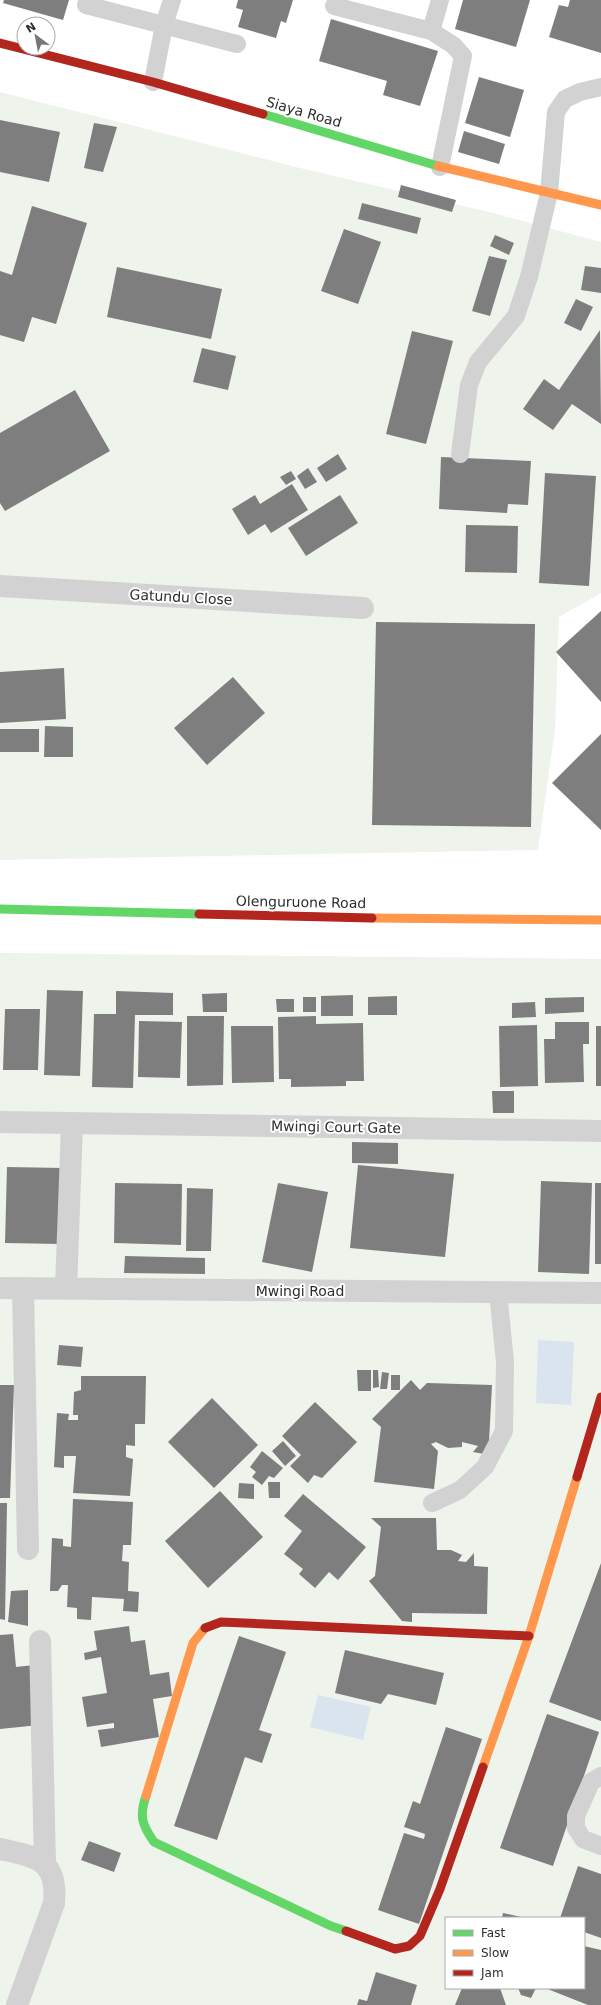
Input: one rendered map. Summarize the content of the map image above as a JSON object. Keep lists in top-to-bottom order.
{
  "streets": {
    "street": [
      "Siaya Road",
      "Gatundu Close",
      "Olenguruone Road",
      "Mwingi Court Gate",
      "Mwingi Road"
    ]
  },
  "legend": ["Fast", "Slow", "Jam"],
  "north": "top left"
}
